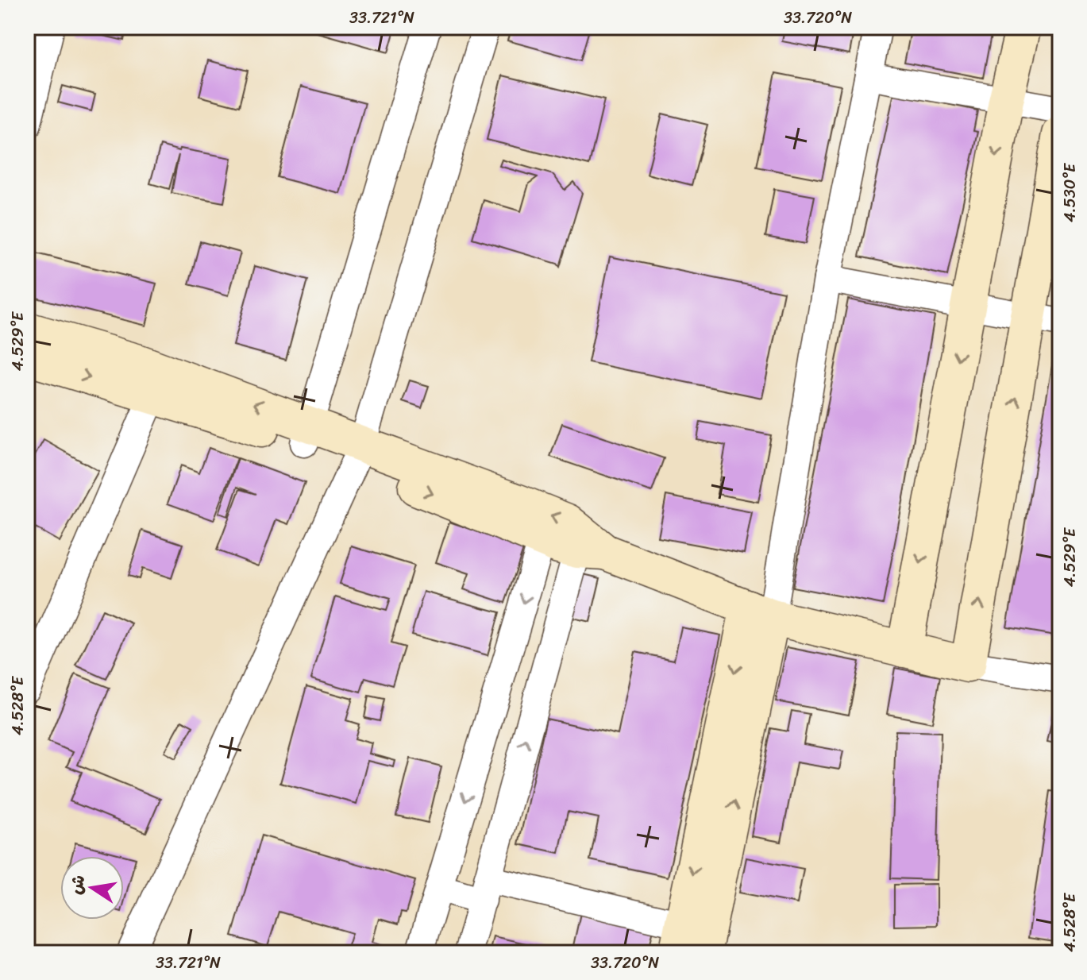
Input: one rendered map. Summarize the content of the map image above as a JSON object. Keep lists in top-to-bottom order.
{
  "north": "left",
  "coordinates": [
    "33.721°N",
    "33.720°N",
    "4.530°E",
    "4.529°E",
    "4.528°E"
  ]
}
